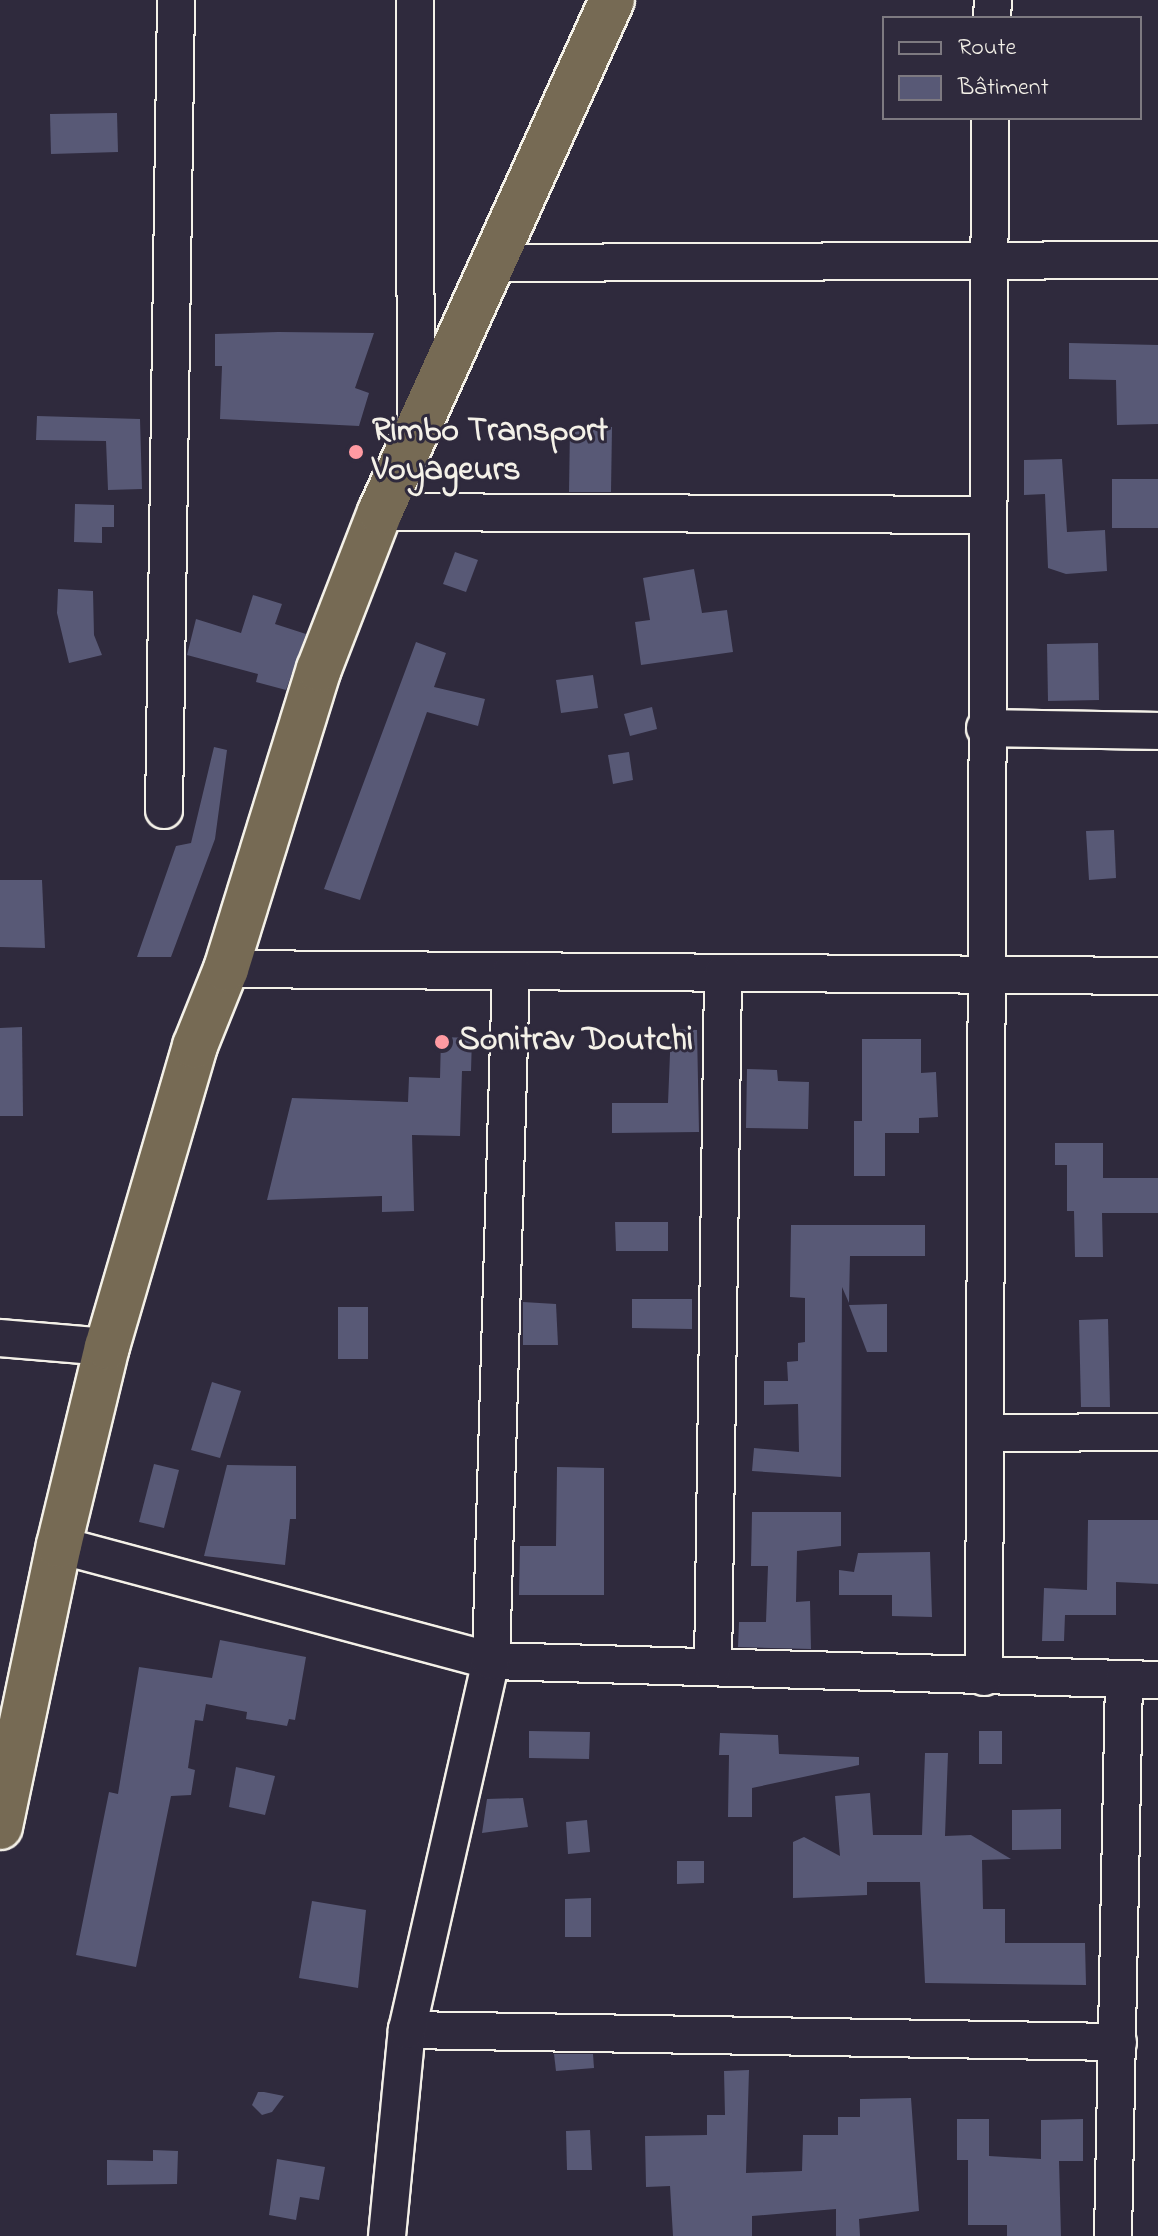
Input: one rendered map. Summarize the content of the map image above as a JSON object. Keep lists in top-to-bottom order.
{
  "places": ["Rimbo Transport Voyageurs", "Sonitrav Doutchi"],
  "legend": ["Route", "Bâtiment"]
}
